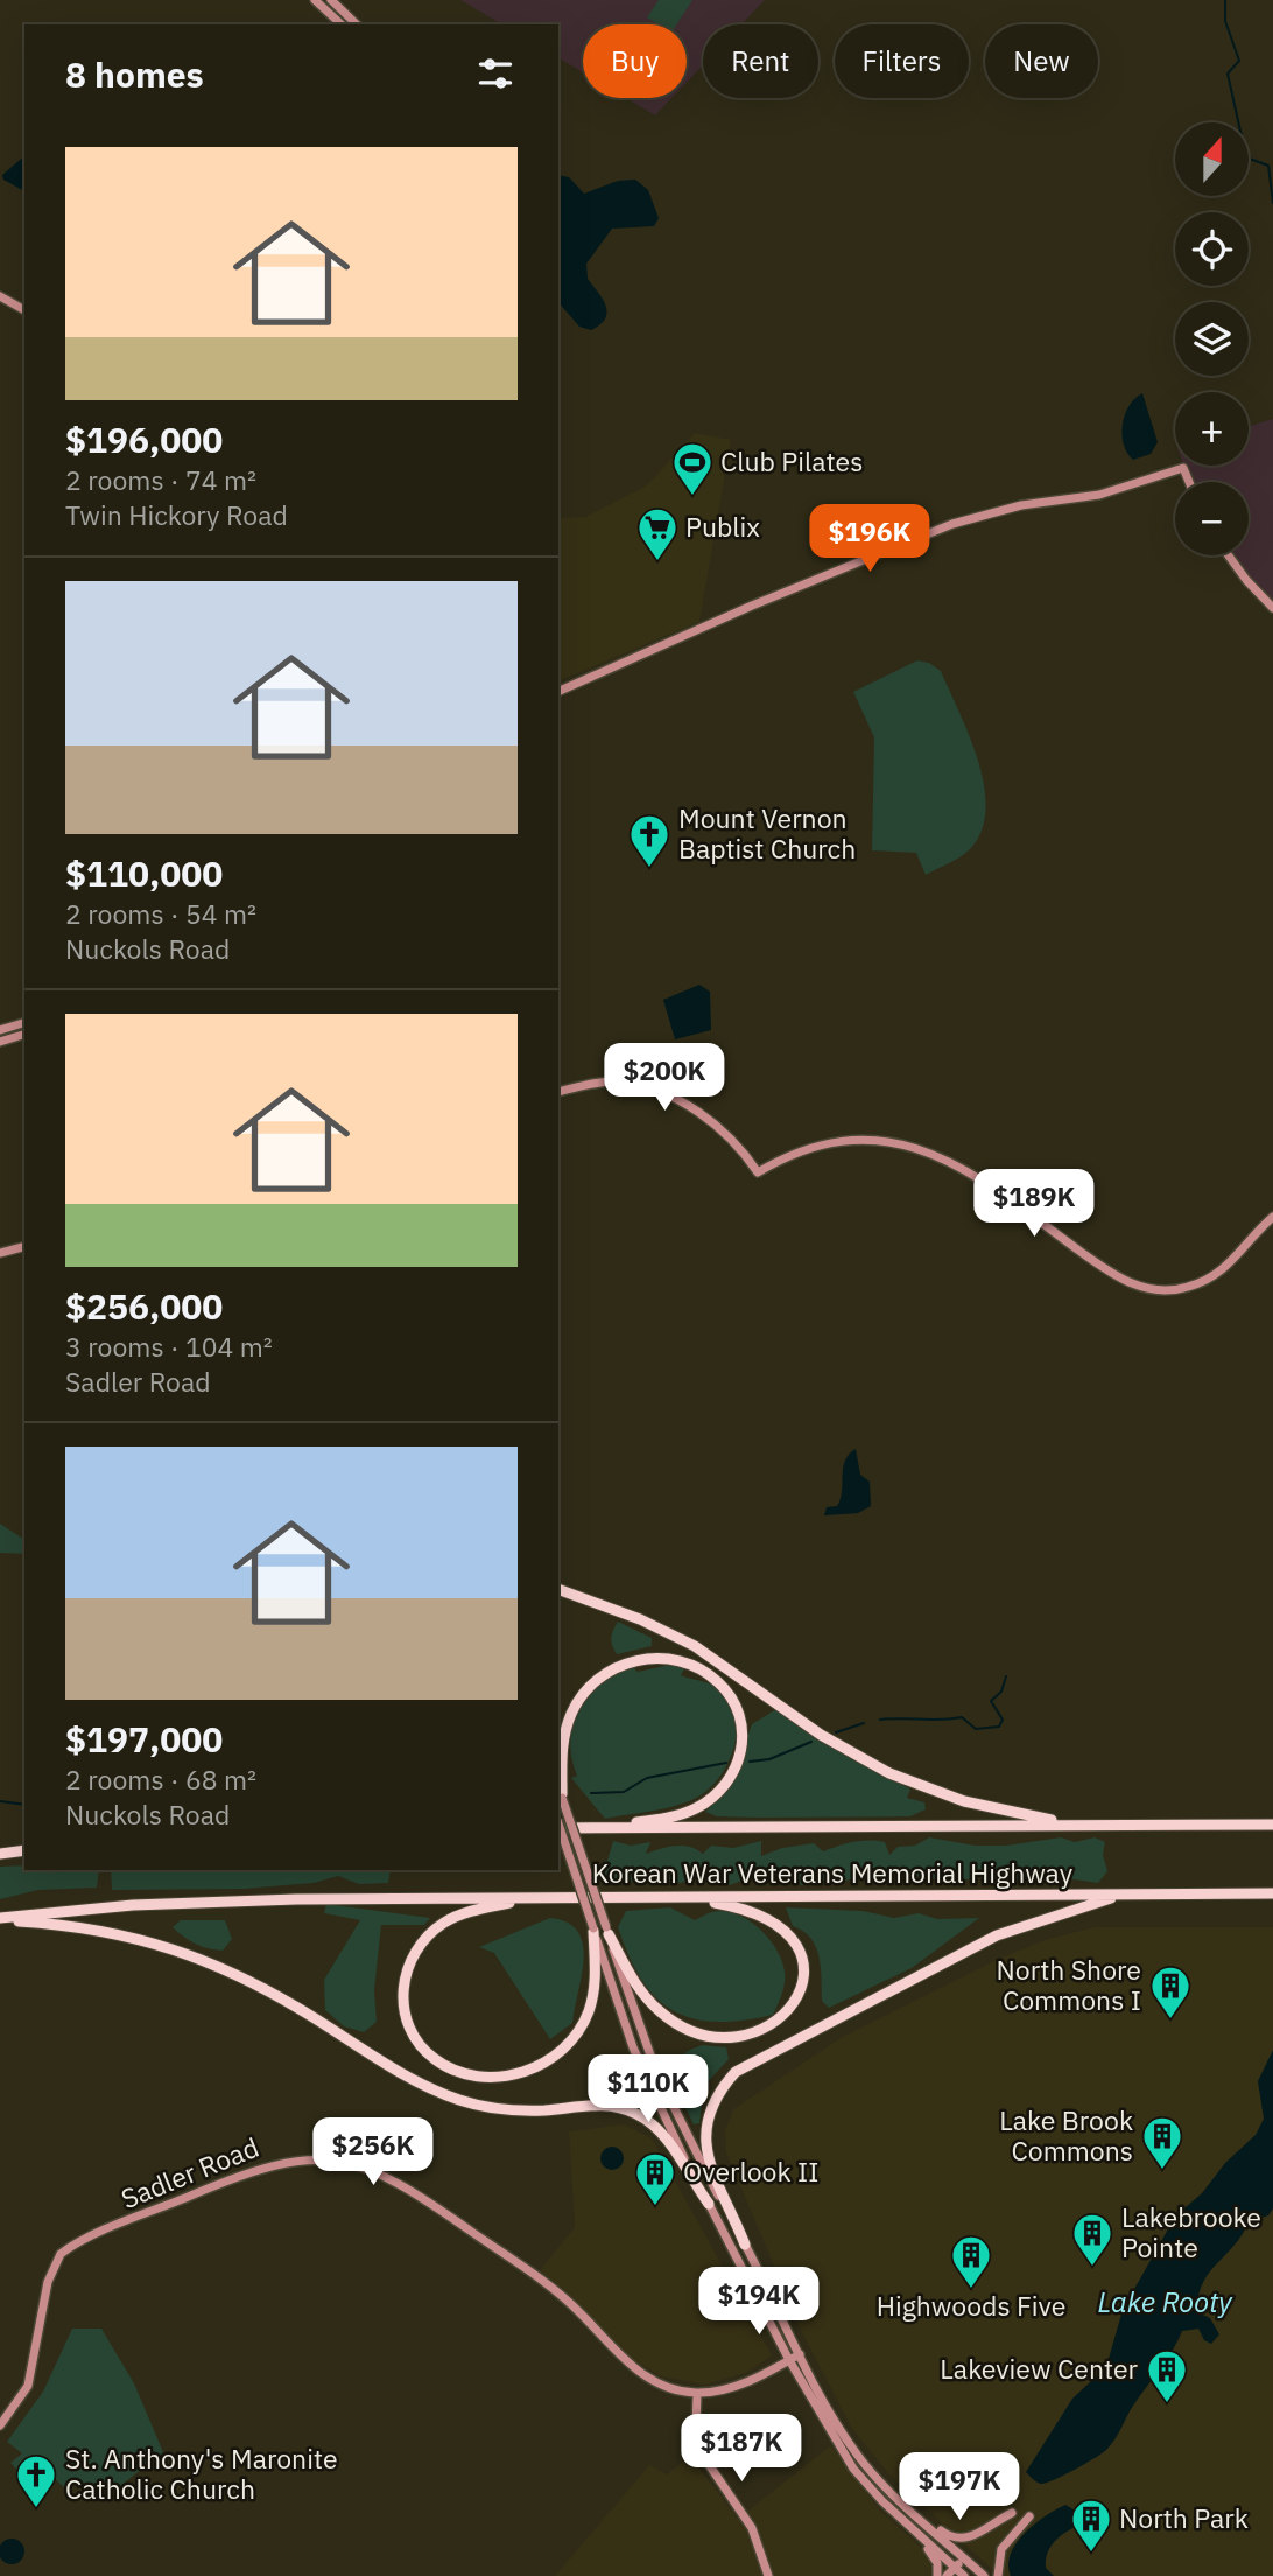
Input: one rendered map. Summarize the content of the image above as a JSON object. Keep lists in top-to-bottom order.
{
  "streets": {
    "highway": ["Korean War Veterans Memorial Highway"],
    "street": ["Sadler Road"]
  },
  "water": ["Lake Rooty"],
  "places": {
    "sports": ["Club Pilates"],
    "supermarket": ["Publix"],
    "church": ["Mount Vernon Baptist Church", "St. Anthony's Maronite Catholic Church"],
    "building": [
      "North Shore Commons I",
      "Lake Brook Commons",
      "Overlook II",
      "Lakebrooke Pointe",
      "Highwoods Five",
      "Lakeview Center",
      "North Park"
    ]
  },
  "north": "top",
  "page": {
    "chip": [
      "Buy",
      "Rent",
      "Filters",
      "New"
    ],
    "heading": "8 homes",
    "map_buttons": ["+", "−"],
    "list": [
      {
        "name": "$196,000",
        "note": "2 rooms · 74 m² · Twin Hickory Road"
      },
      {
        "name": "$110,000",
        "note": "2 rooms · 54 m² · Nuckols Road"
      },
      {
        "name": "$256,000",
        "note": "3 rooms · 104 m² · Sadler Road"
      },
      {
        "name": "$197,000",
        "note": "2 rooms · 68 m² · Nuckols Road"
      }
    ],
    "price": [
      "$196K",
      "$200K",
      "$189K",
      "$110K",
      "$256K",
      "$194K",
      "$187K",
      "$197K"
    ]
  }
}
